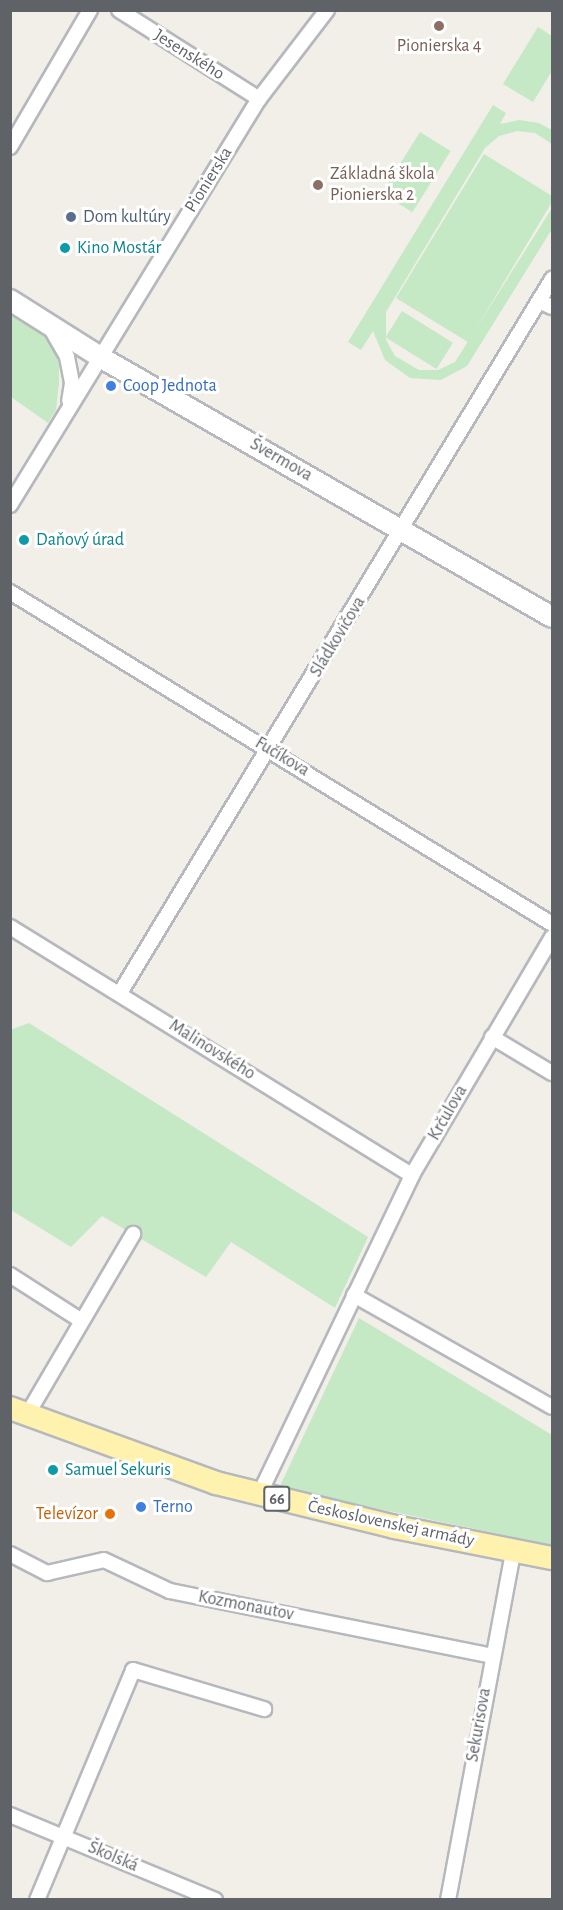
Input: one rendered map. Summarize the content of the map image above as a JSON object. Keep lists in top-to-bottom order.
{
  "streets": {
    "main road": ["66", "Československej armády"],
    "street": [
      "Jesenského",
      "Pionierska",
      "Švermova",
      "Sládkovičova",
      "Fučíkova",
      "Malinovského",
      "Krčulova",
      "Kozmonautov",
      "Sekurisova",
      "Školská"
    ]
  },
  "crossings": [
    ["Jesenského", "Pionierska"],
    ["Pionierska", "Švermova"],
    ["Švermova", "Sládkovičova"],
    ["Sládkovičova", "Fučíkova"],
    ["Sládkovičova", "Malinovského"],
    ["Malinovského", "Krčulova"],
    ["Krčulova", "Československej armády"],
    ["Československej armády", "Sekurisova"],
    ["Kozmonautov", "Sekurisova"]
  ],
  "places": [
    "Pionierska 4",
    "Základná škola Pionierska 2",
    "Dom kultúry",
    "Kino Mostár",
    "Coop Jednota",
    "Daňový úrad",
    "Samuel Sekuris",
    "Terno",
    "Televízor"
  ]
}
